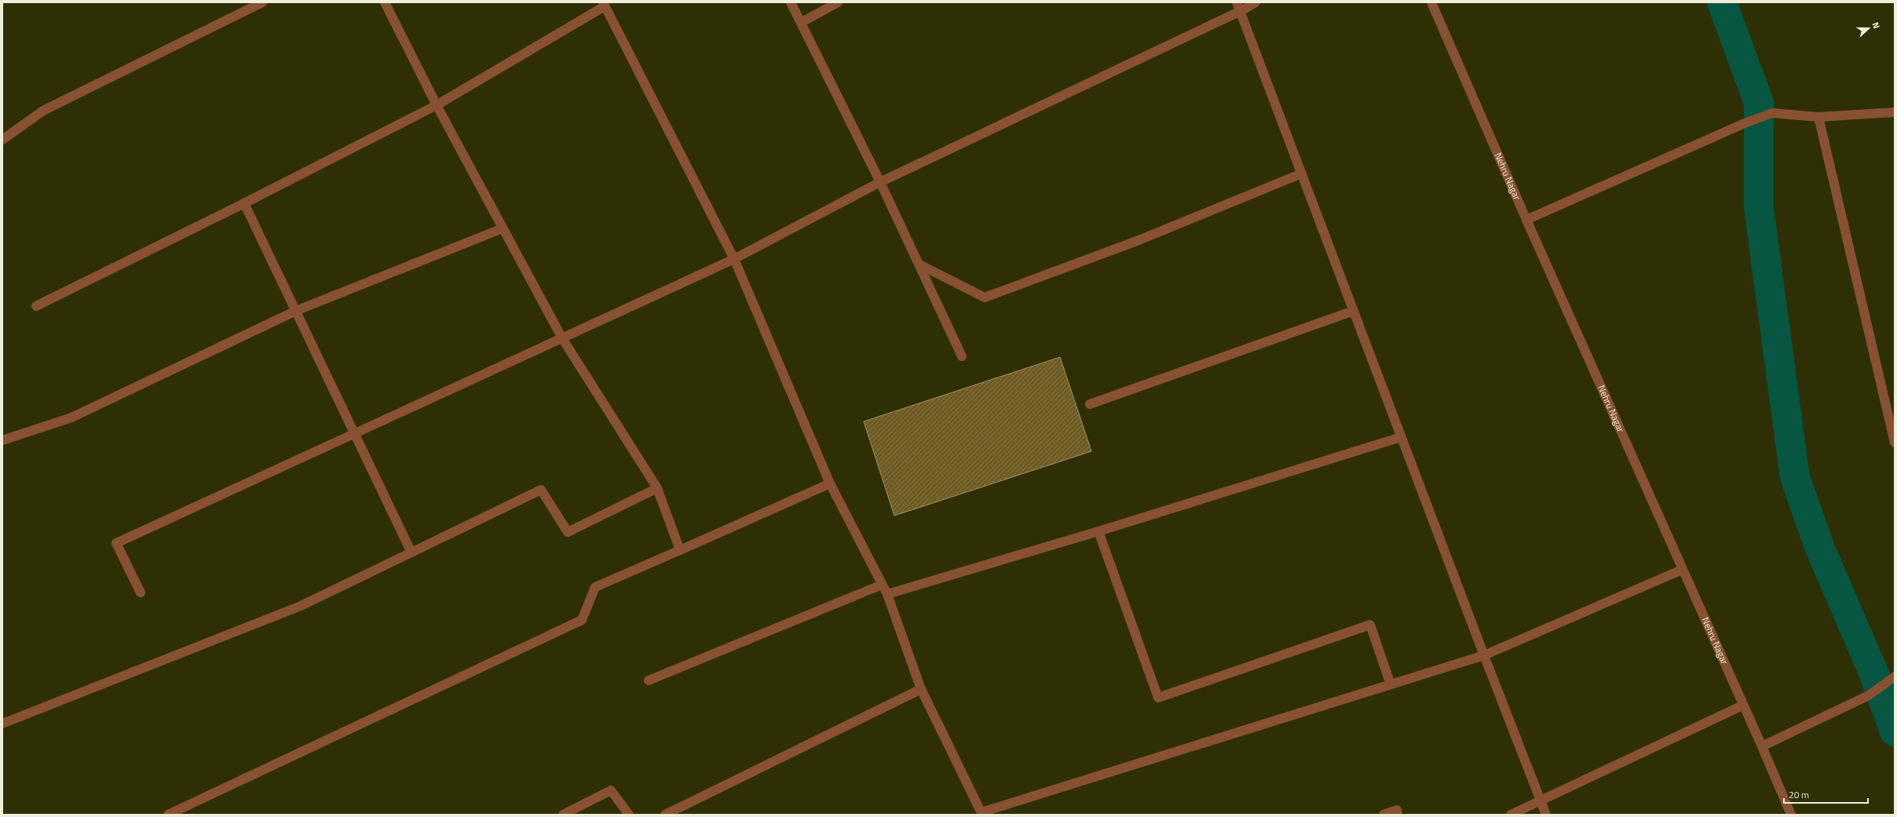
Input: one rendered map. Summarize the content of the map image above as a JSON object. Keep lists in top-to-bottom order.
{
  "streets": {
    "street": ["Nehru Nagar"]
  },
  "scale_bar": "20 m",
  "north": "right"
}
